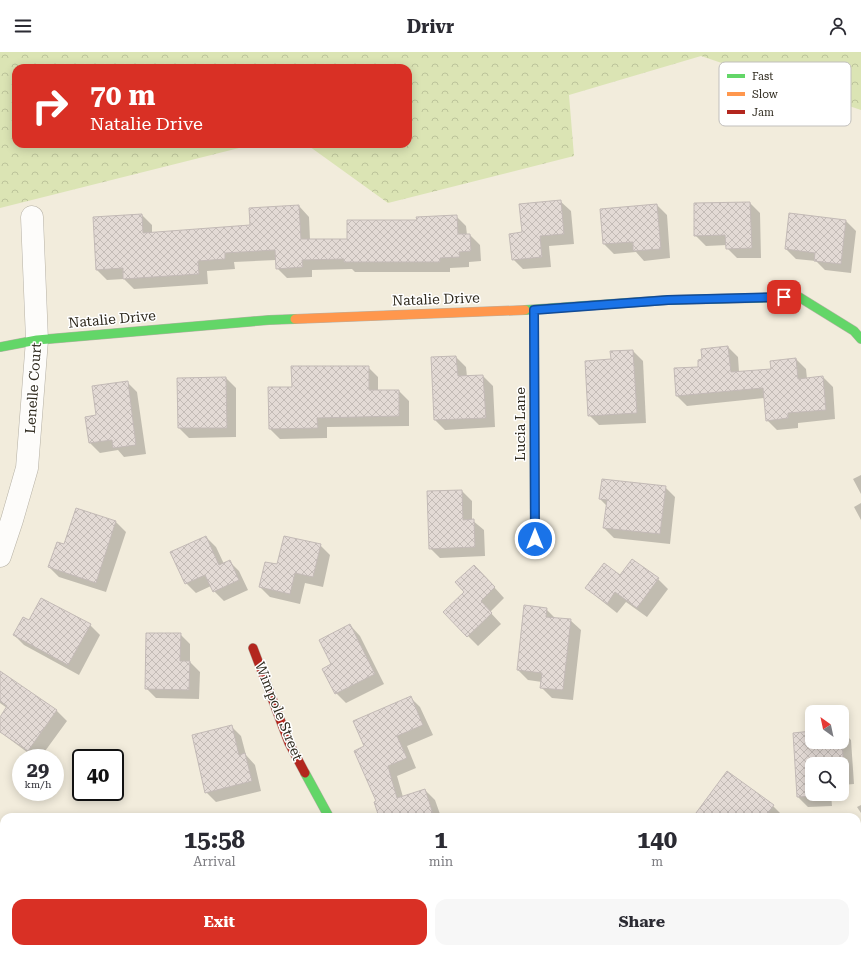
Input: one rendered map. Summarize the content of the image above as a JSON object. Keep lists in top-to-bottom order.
{
  "streets": {
    "street": [
      "Natalie Drive",
      "Lenelle Court",
      "Lucia Lane",
      "Wimpole Street"
    ]
  },
  "crossings": [
    ["Natalie Drive", "Lenelle Court"],
    ["Natalie Drive", "Lucia Lane"]
  ],
  "legend": ["Fast", "Slow", "Jam"],
  "north": "top left",
  "page": {
    "header": "Drivr",
    "turn": ["70 m", "Natalie Drive"],
    "speed": "29 km/h",
    "limit": "40",
    "eta": [
      "15:58",
      "Arrival",
      "1",
      "min",
      "140",
      "m"
    ],
    "buttons": ["Exit", "Share"]
  }
}
